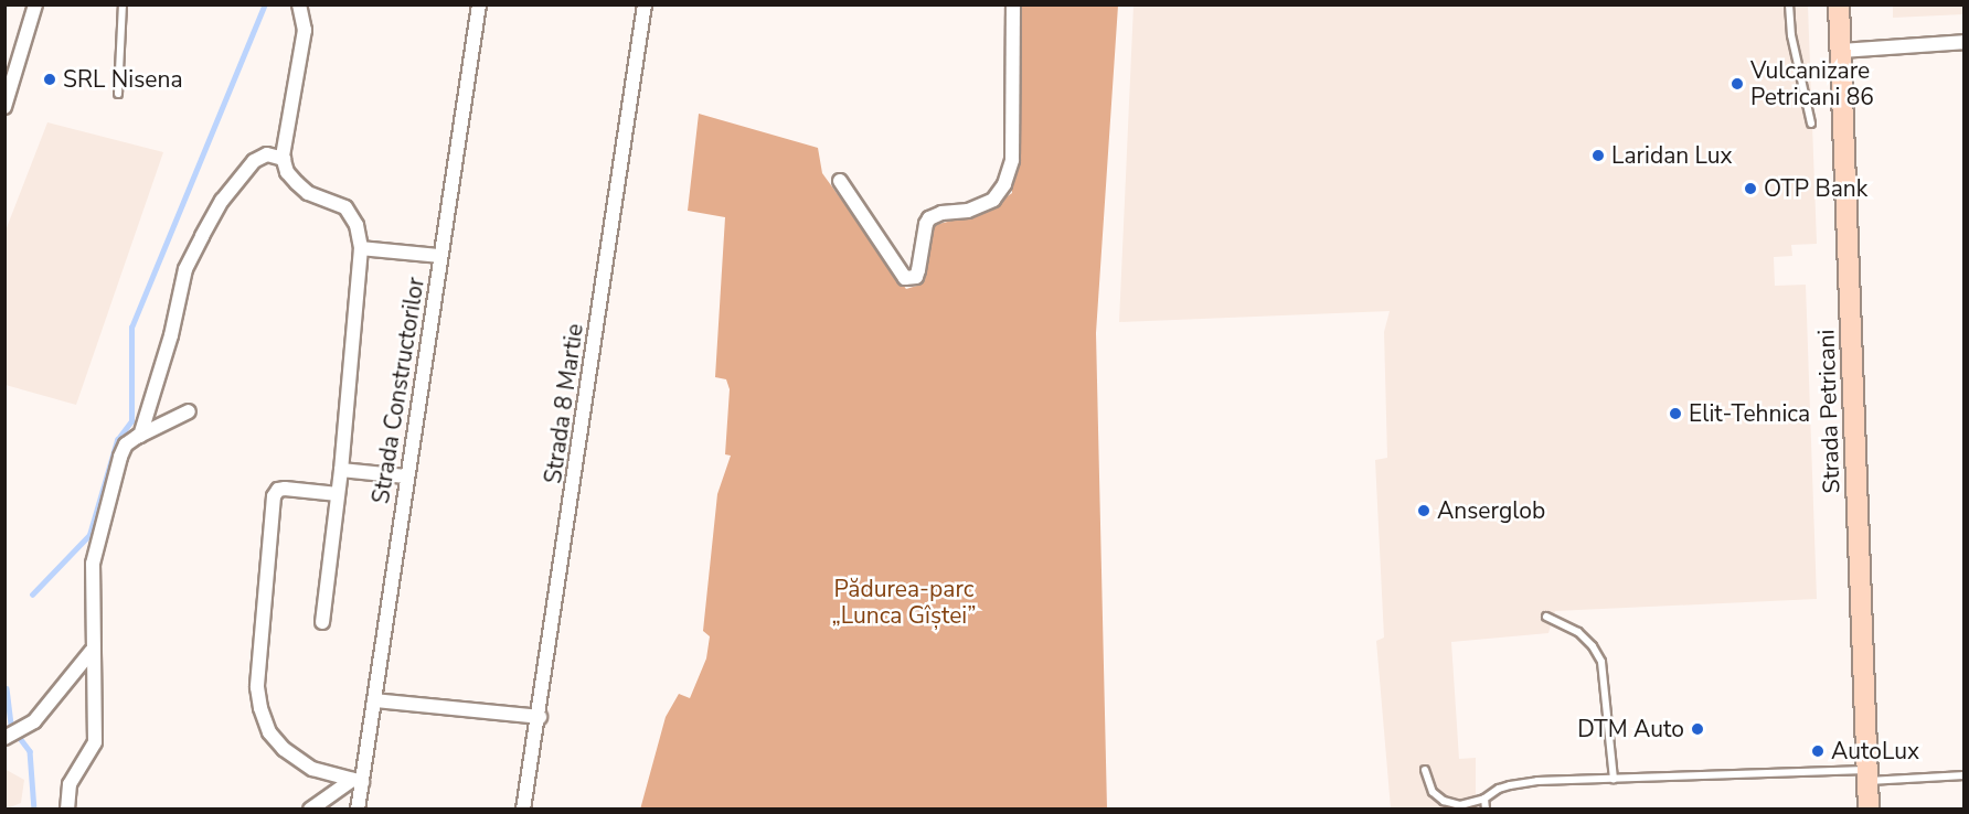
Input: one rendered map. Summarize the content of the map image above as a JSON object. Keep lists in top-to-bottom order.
{
  "streets": {
    "main road": ["Strada Petricani"],
    "street": ["Strada Constructorilor", "Strada 8 Martie"]
  },
  "parks": ["Pădurea-parc „Lunca Gîștei”"],
  "places": [
    "SRL Nisena",
    "Vulcanizare Petricani 86",
    "Laridan Lux",
    "OTP Bank",
    "Elit-Tehnica",
    "Anserglob",
    "DTM Auto",
    "AutoLux"
  ]
}
